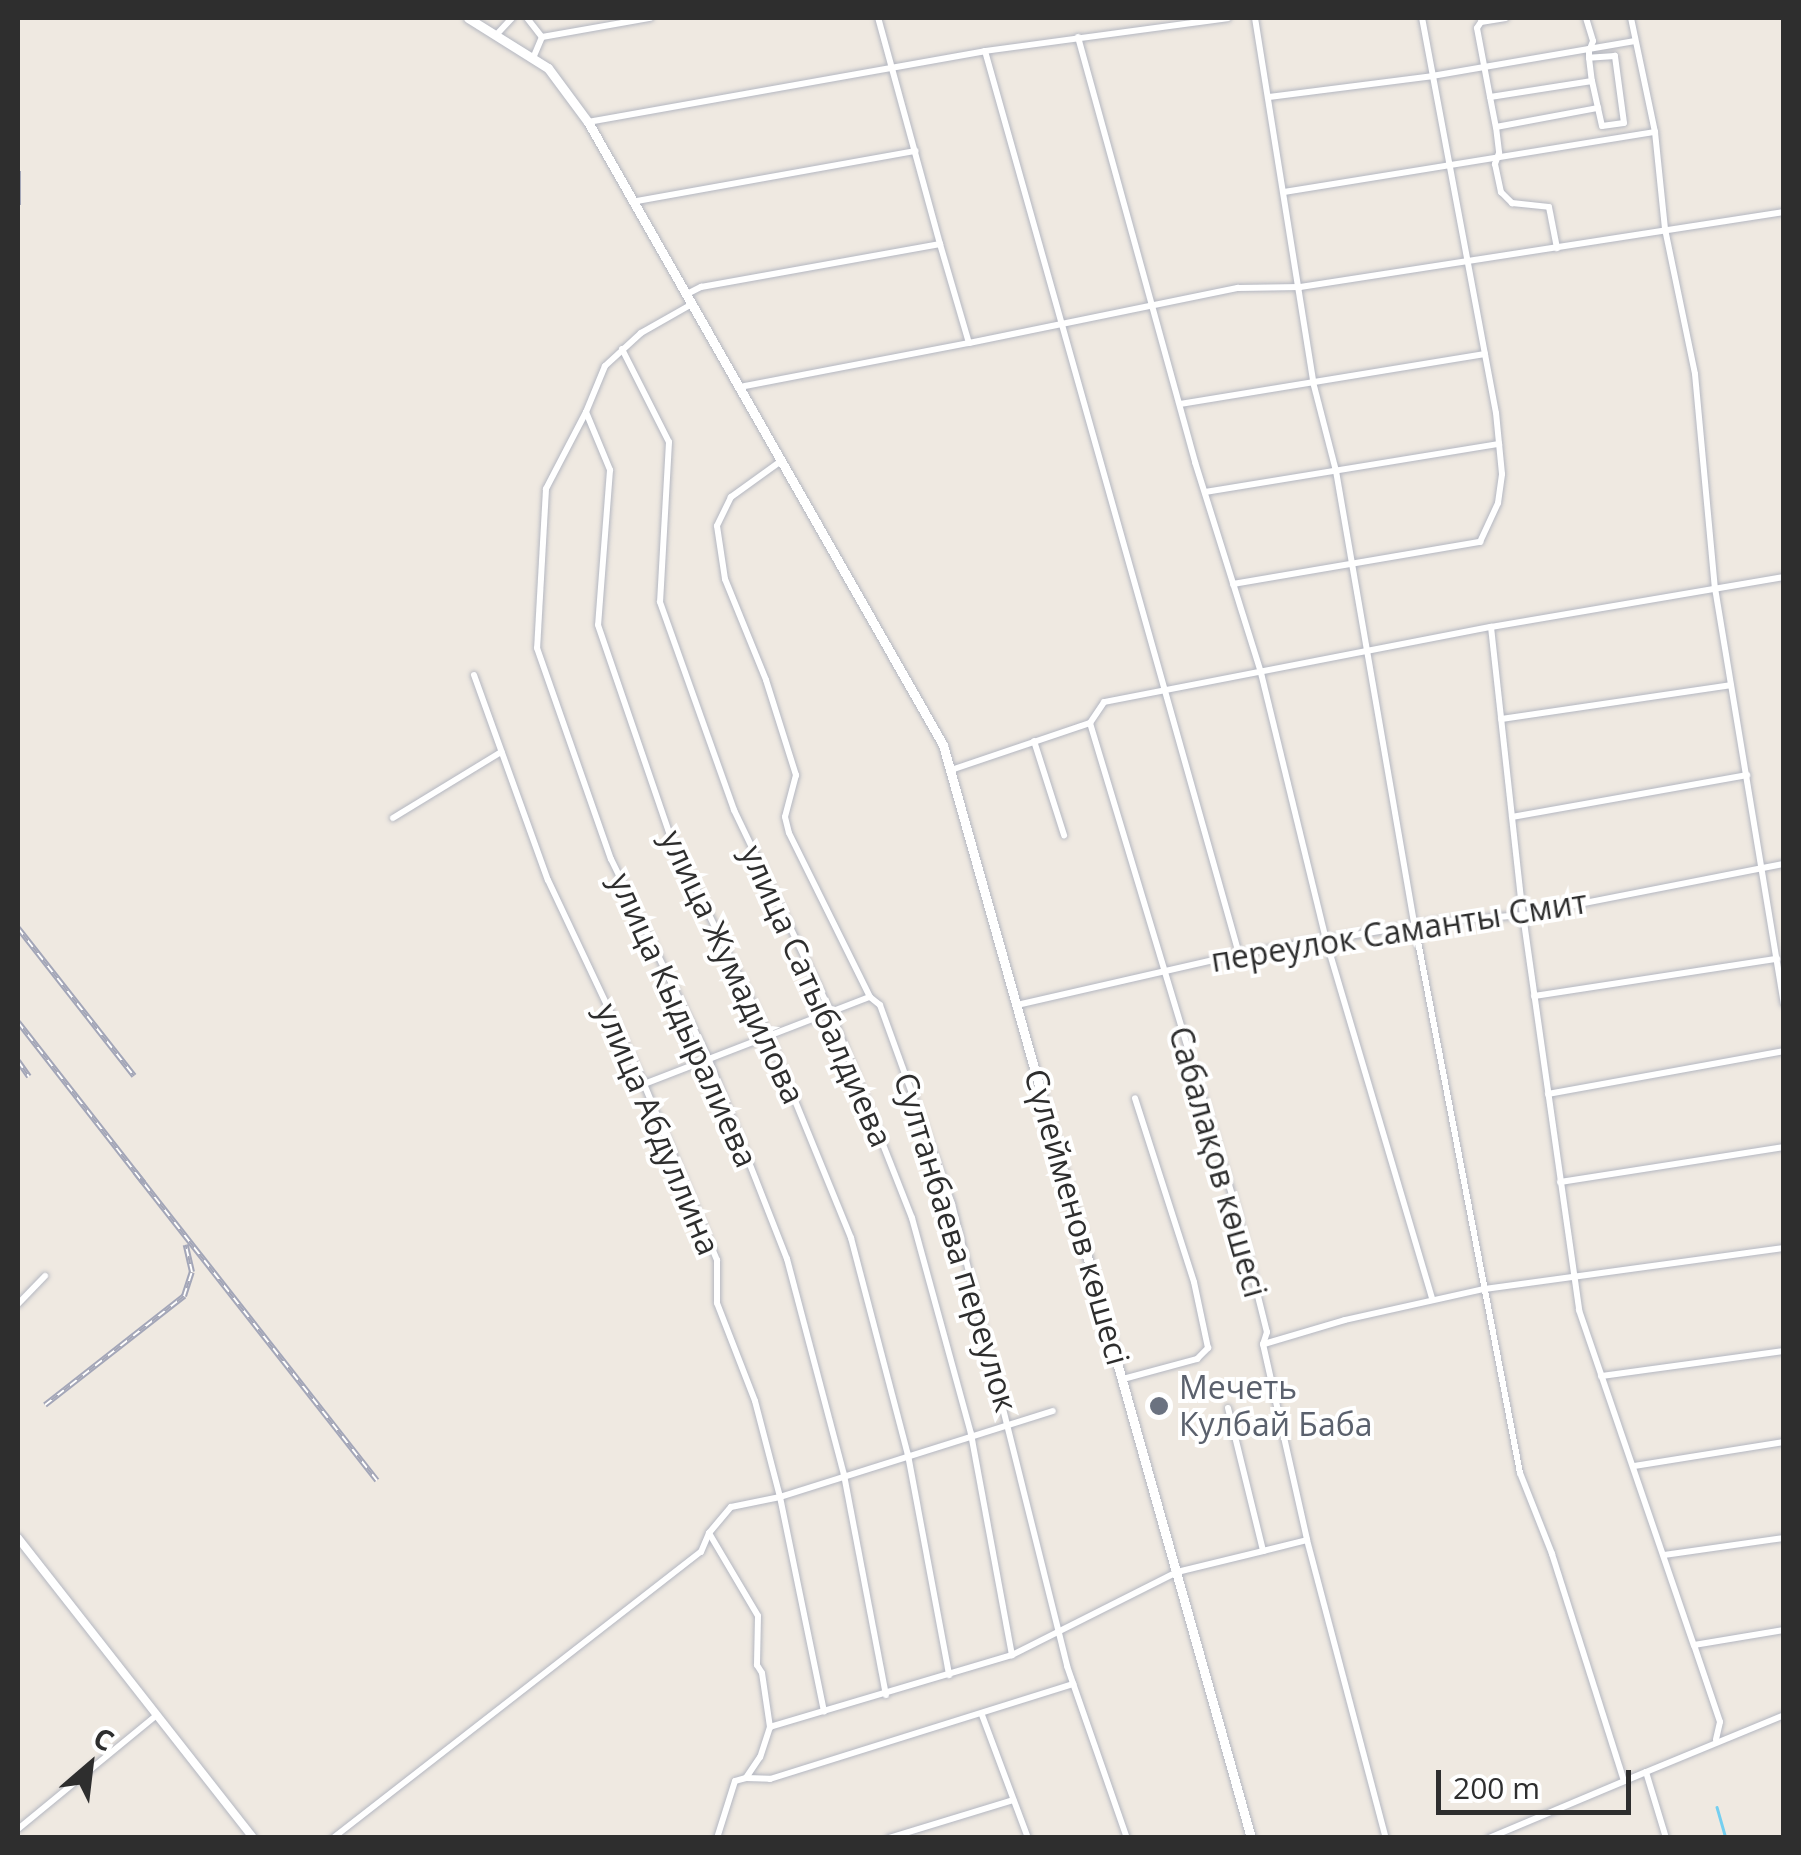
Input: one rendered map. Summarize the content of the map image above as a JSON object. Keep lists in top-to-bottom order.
{
  "streets": {
    "main road": ["Сүлейменов көшесі"],
    "street": [
      "переулок Саманты Смит",
      "улица Жумадилова",
      "улица Сатыбалдиева",
      "улица Кыдыралиева",
      "улица Абдуллина",
      "Сабалақов көшесі",
      "Султанбаева переулок"
    ]
  },
  "crossings": [
    ["переулок Саманты Смит", "Сабалақов көшесі"],
    ["переулок Саманты Смит", "Сүлейменов көшесі"],
    ["улица Жумадилова", "улица Кыдыралиева"],
    ["Сүлейменов көшесі", "Султанбаева переулок"]
  ],
  "places": ["Мечеть Кулбай Баба"],
  "scale_bar": "200 m",
  "north": "top right"
}
